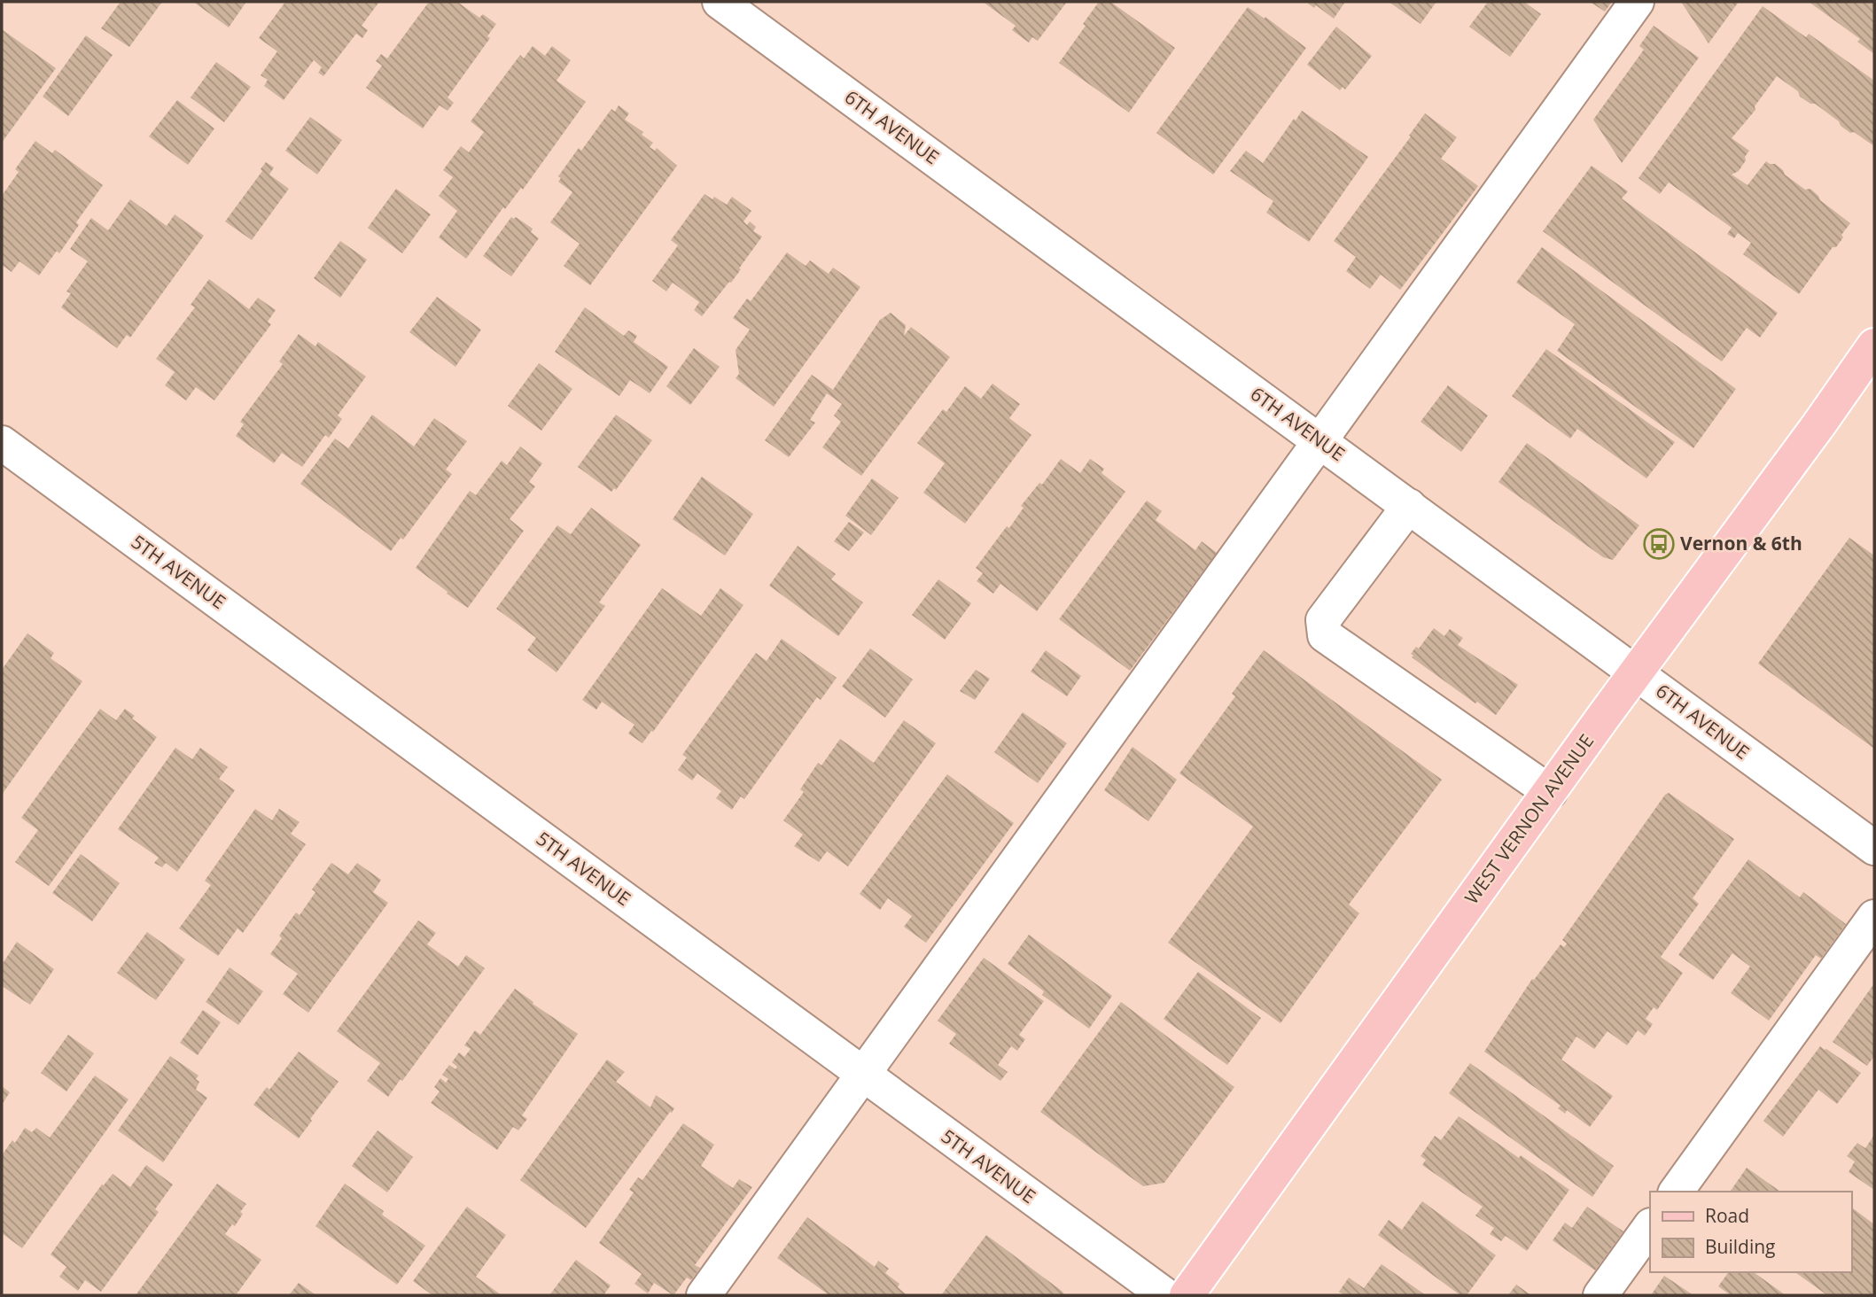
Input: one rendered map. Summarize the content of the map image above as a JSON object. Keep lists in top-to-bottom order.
{
  "streets": {
    "main road": ["WEST VERNON AVENUE"],
    "street": ["6TH AVENUE", "5TH AVENUE"]
  },
  "crossings": [
    ["6TH AVENUE", "WEST VERNON AVENUE"]
  ],
  "places": {
    "bus stop": ["Vernon & 6th"]
  },
  "legend": ["Road", "Building"]
}
